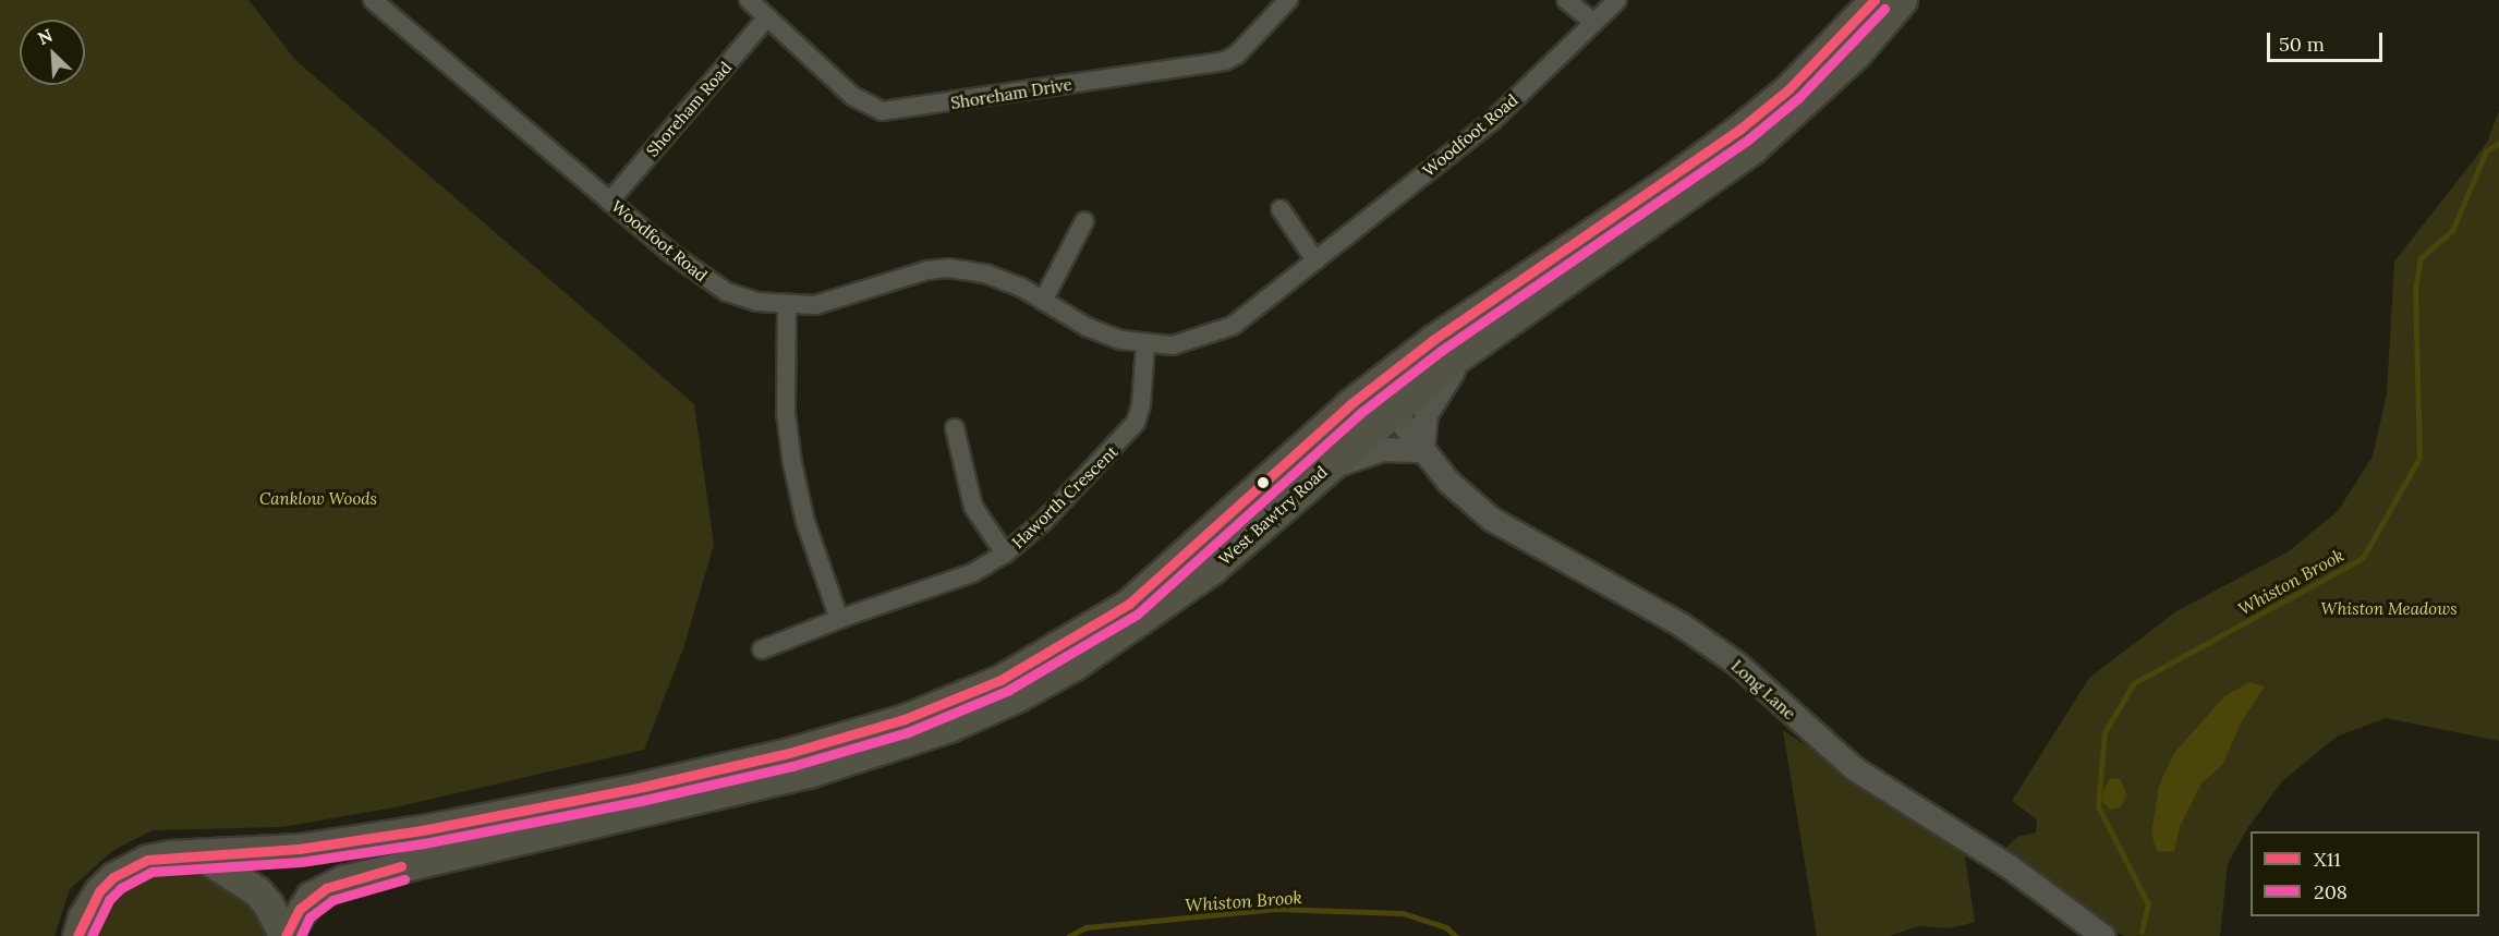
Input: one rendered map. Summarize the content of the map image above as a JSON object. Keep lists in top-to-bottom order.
{
  "streets": {
    "main road": ["West Bawtry Road"],
    "street": [
      "Shoreham Drive",
      "Shoreham Road",
      "Woodfoot Road",
      "Haworth Crescent",
      "Long Lane"
    ]
  },
  "crossings": [
    ["Shoreham Drive", "Shoreham Road"],
    ["Shoreham Road", "Woodfoot Road"],
    ["Woodfoot Road", "Haworth Crescent"],
    ["West Bawtry Road", "Long Lane"]
  ],
  "water": ["Whiston Brook"],
  "parks": ["Canklow Woods", "Whiston Meadows"],
  "lines": ["transit line X11", "transit line 208"],
  "legend": ["X11", "208"],
  "scale_bar": "50 m",
  "north": "top left"
}
